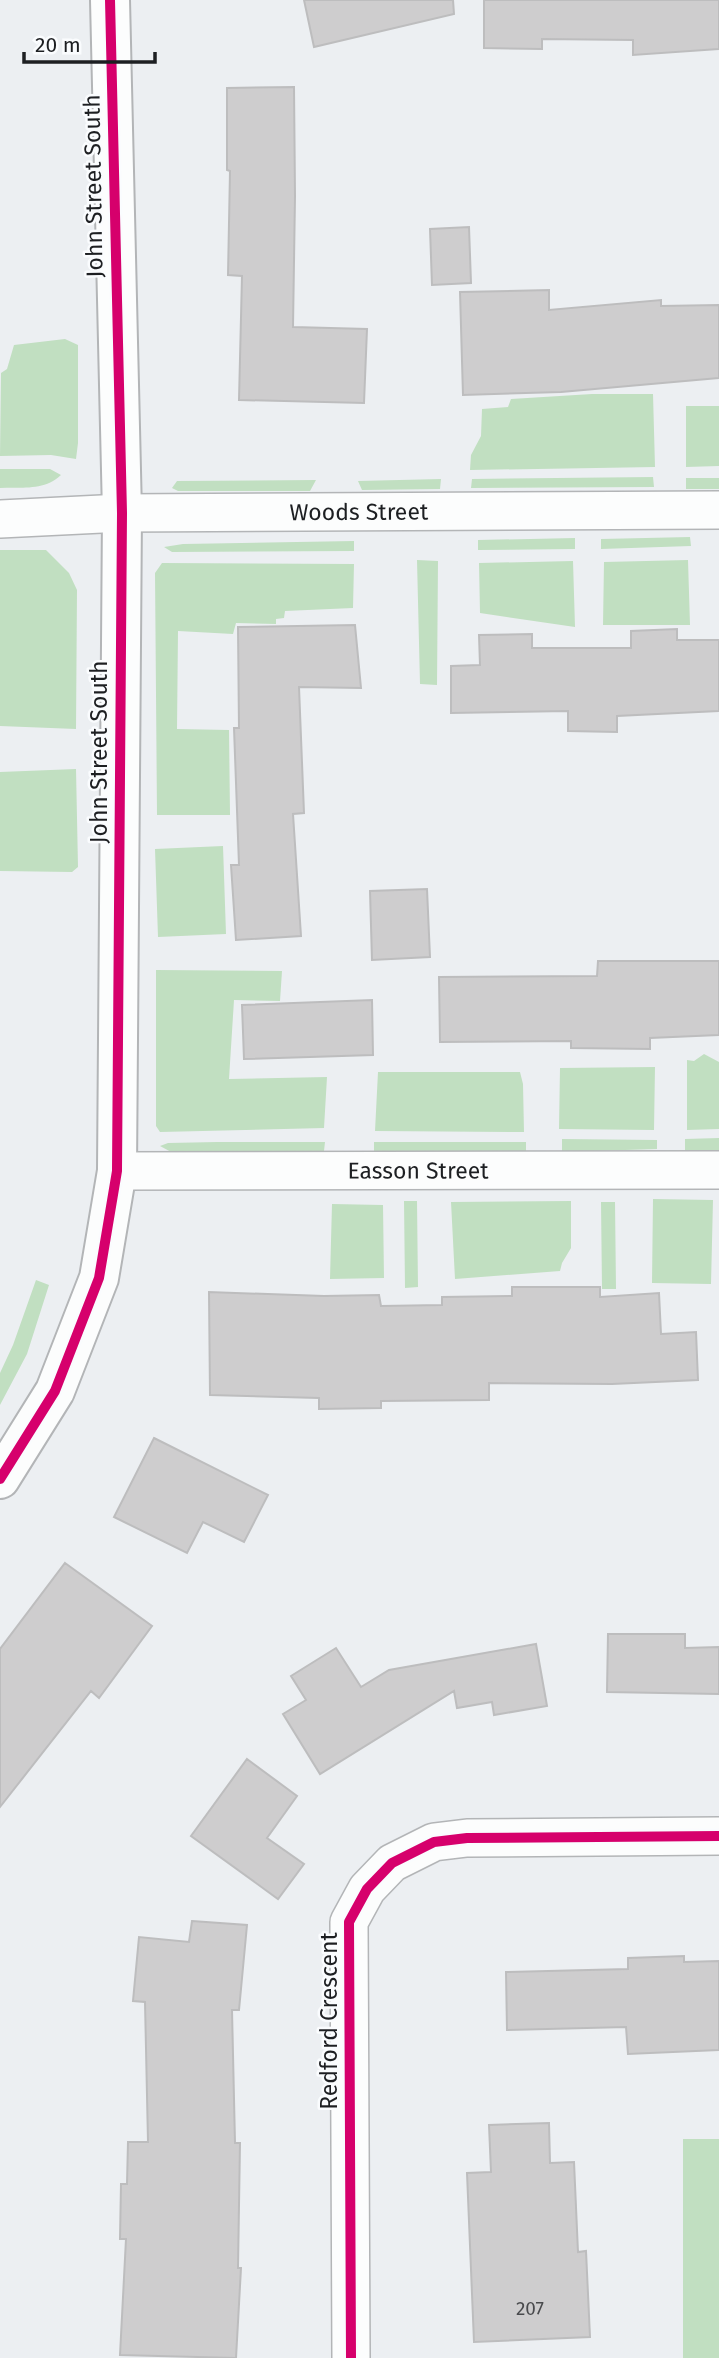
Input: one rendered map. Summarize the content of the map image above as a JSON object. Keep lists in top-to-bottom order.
{
  "streets": {
    "street": [
      "John Street South",
      "Woods Street",
      "Easson Street",
      "Redford Crescent"
    ]
  },
  "crossings": [
    ["John Street South", "Woods Street"],
    ["John Street South", "Easson Street"]
  ],
  "house_numbers": ["207"],
  "scale_bar": "20 m"
}
